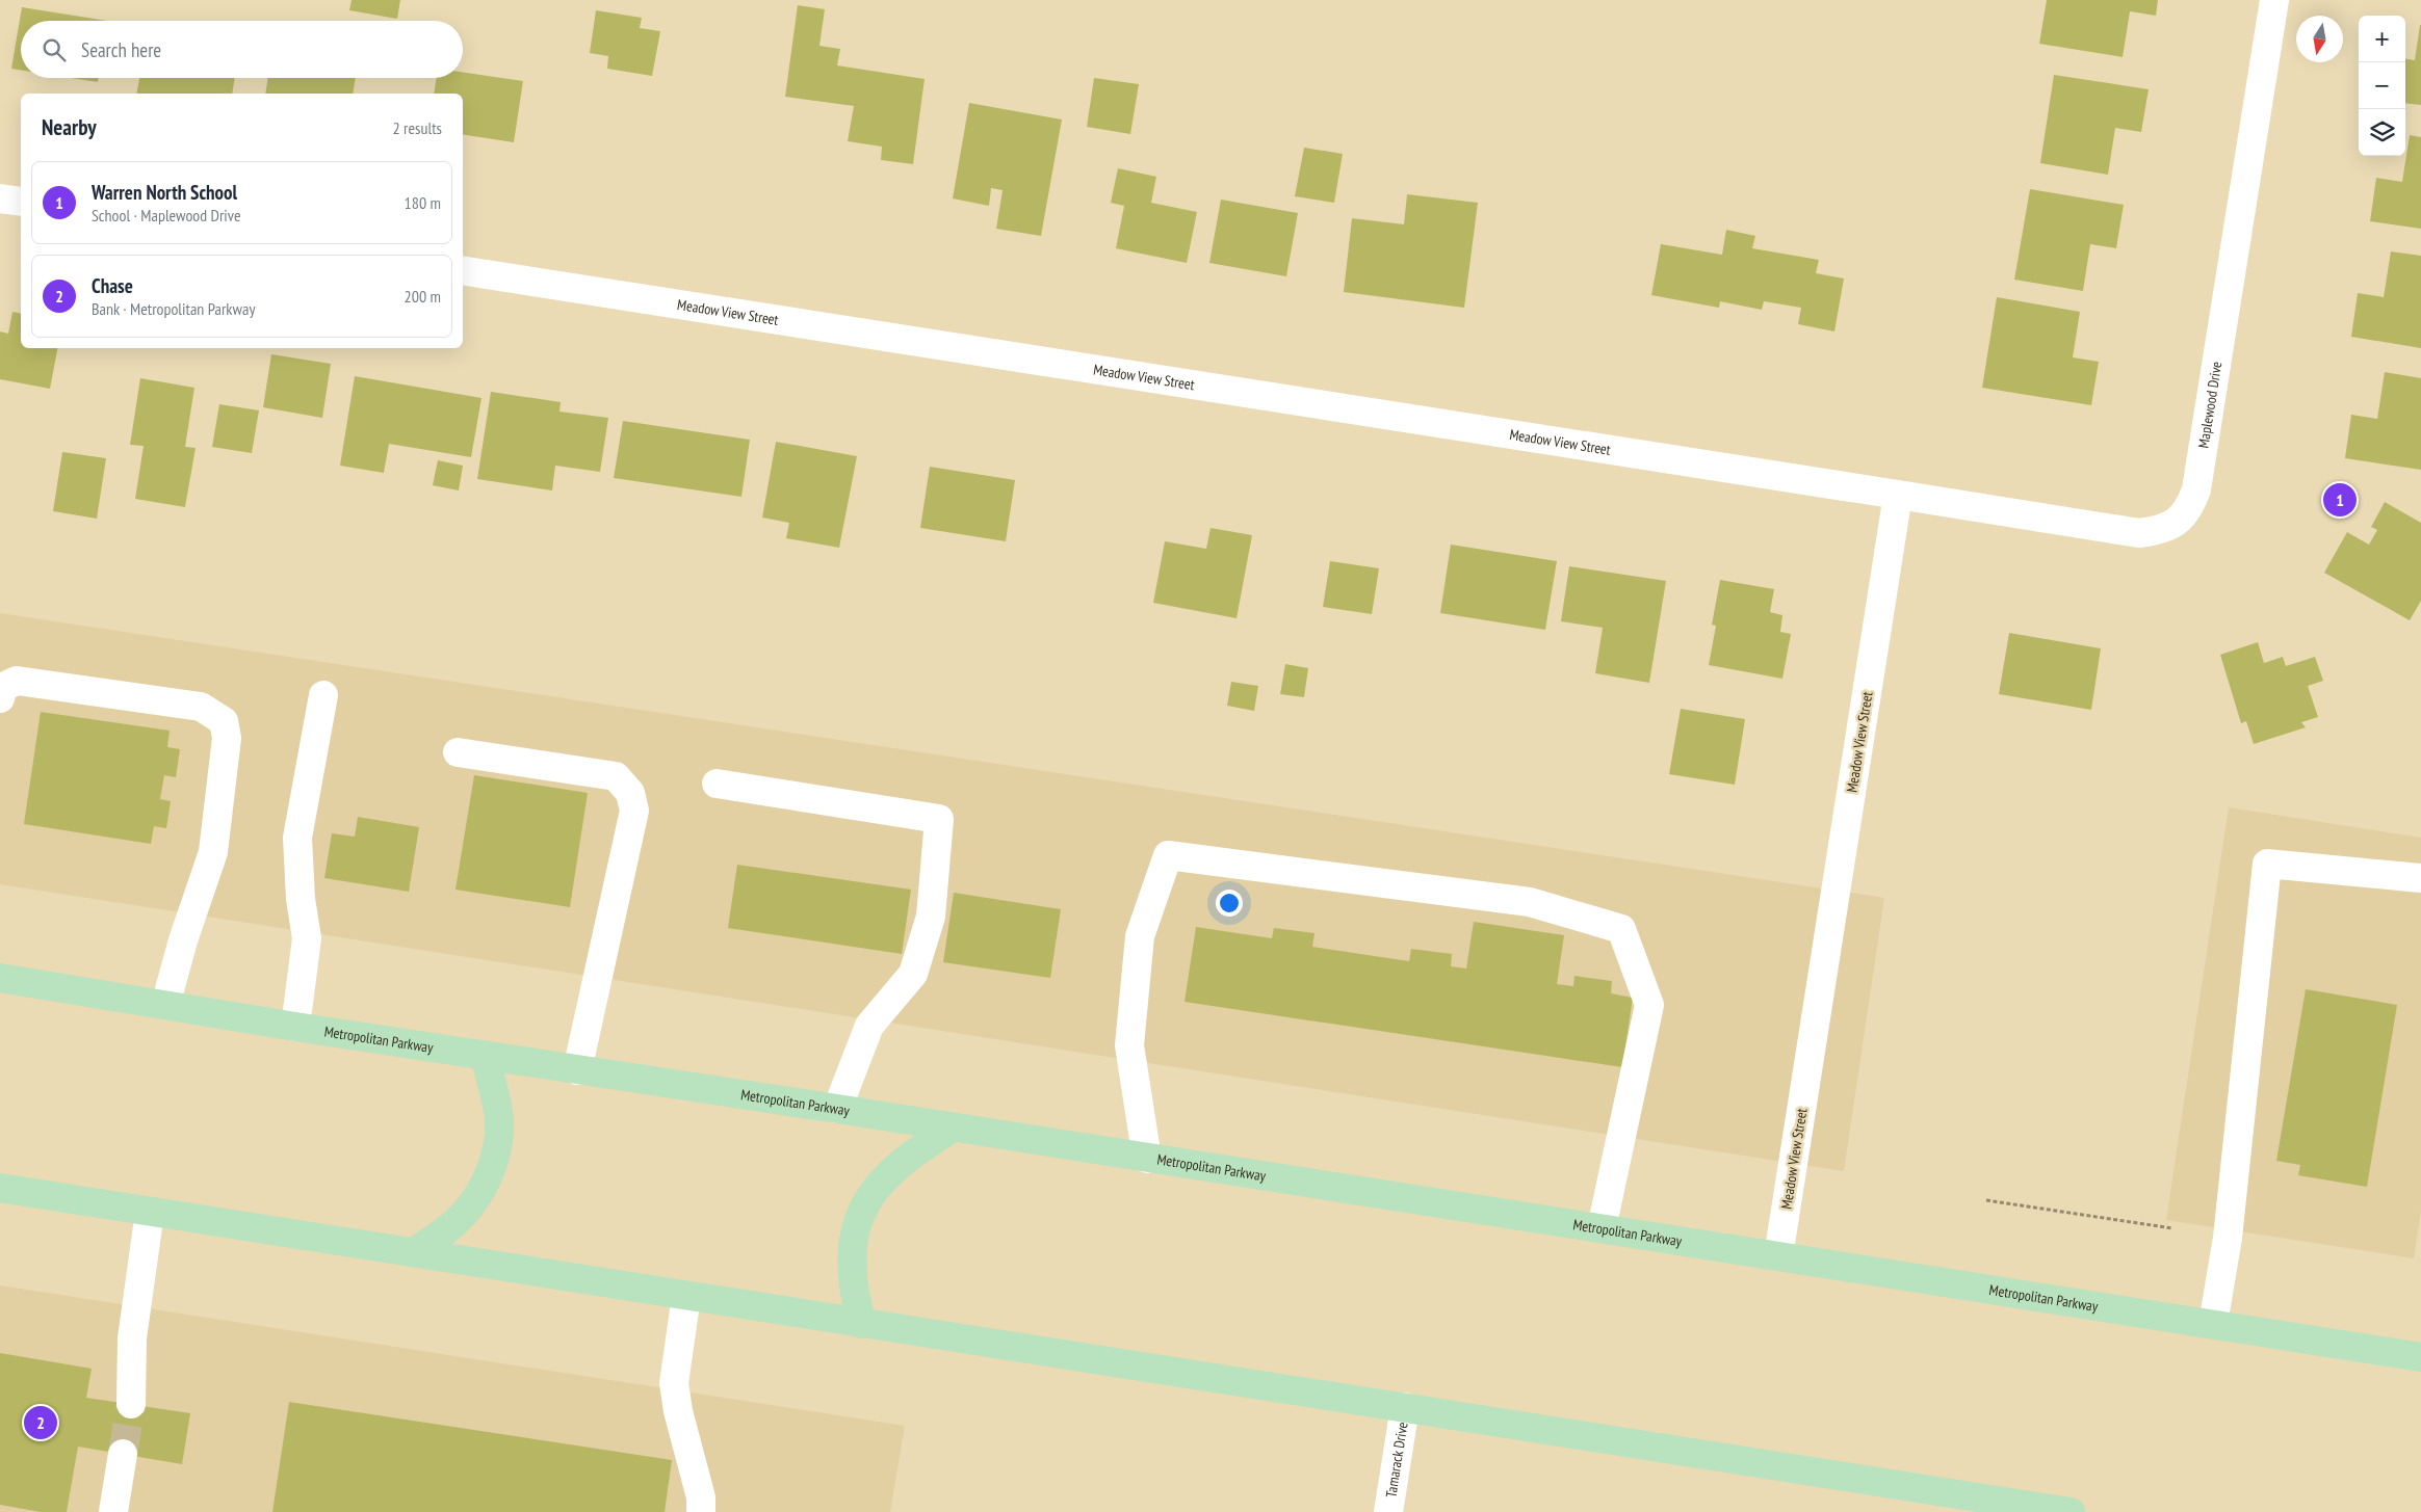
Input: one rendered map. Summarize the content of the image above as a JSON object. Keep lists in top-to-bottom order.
{
  "streets": {
    "main road": ["Metropolitan Parkway"],
    "street": ["Meadow View Street", "Maplewood Drive", "Tamarack Drive"]
  },
  "crossings": [
    ["Meadow View Street", "Maplewood Drive"],
    ["Meadow View Street", "Metropolitan Parkway"]
  ],
  "north": "bottom",
  "page": {
    "map_buttons": ["+", "−"],
    "search": "Search here",
    "heading": ["Nearby", "2 results"],
    "list": [
      {
        "mark": "1",
        "name": "Warren North School",
        "note": "School · Maplewood Drive",
        "value": "180 m"
      },
      {
        "mark": "2",
        "name": "Chase",
        "note": "Bank · Metropolitan Parkway",
        "value": "200 m"
      }
    ],
    "pins": ["1", "2"]
  }
}
